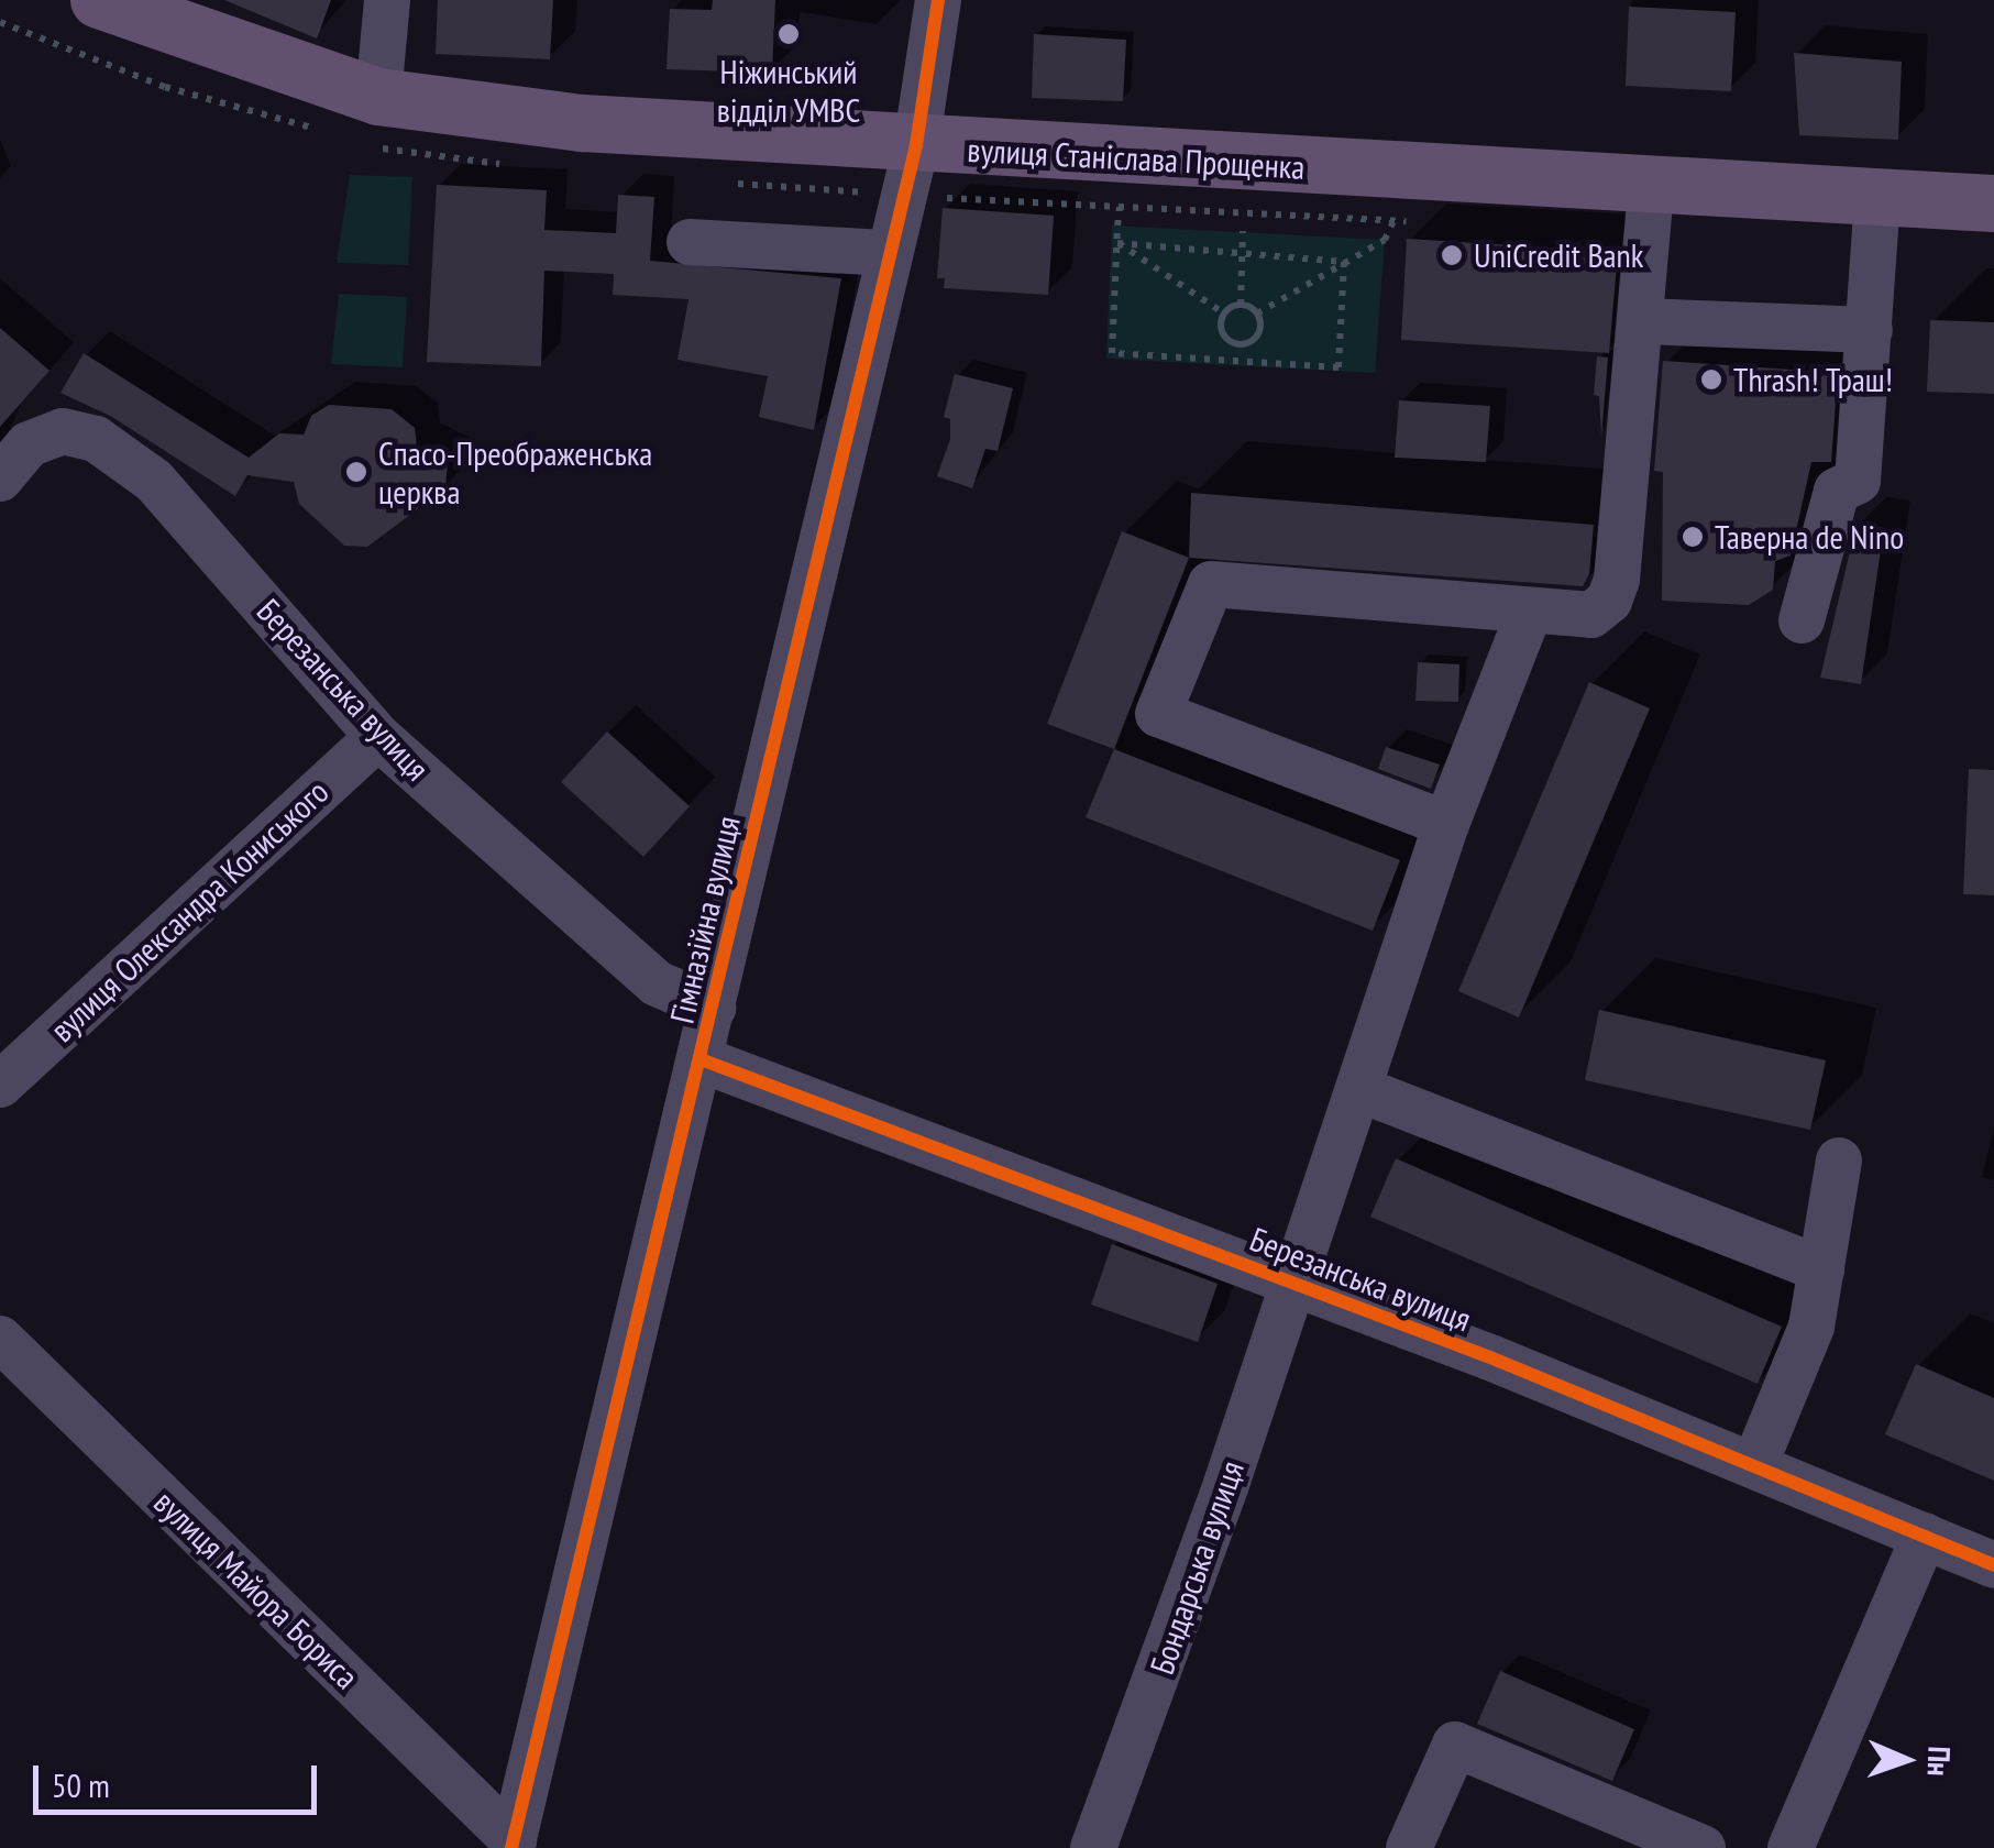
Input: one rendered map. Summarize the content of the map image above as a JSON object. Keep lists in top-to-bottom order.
{
  "streets": {
    "main road": ["вулиця Станіслава Прощенка"],
    "street": [
      "Березанська вулиця",
      "вулиця Олександра Кониського",
      "Гімназійна вулиця",
      "Бондарська вулиця",
      "вулиця Майора Бориса"
    ]
  },
  "crossings": [
    ["вулиця Станіслава Прощенка", "Гімназійна вулиця"],
    ["Березанська вулиця", "вулиця Олександра Кониського"],
    ["Березанська вулиця", "Гімназійна вулиця"],
    ["Березанська вулиця", "Бондарська вулиця"],
    ["Гімназійна вулиця", "вулиця Майора Бориса"]
  ],
  "places": [
    "Ніжинський відділ УМВС",
    "UniCredit Bank",
    "Thrash! Траш!",
    "Спасо-Преображенська церква",
    "Таверна de Nino"
  ],
  "scale_bar": "50 m",
  "north": "right"
}
